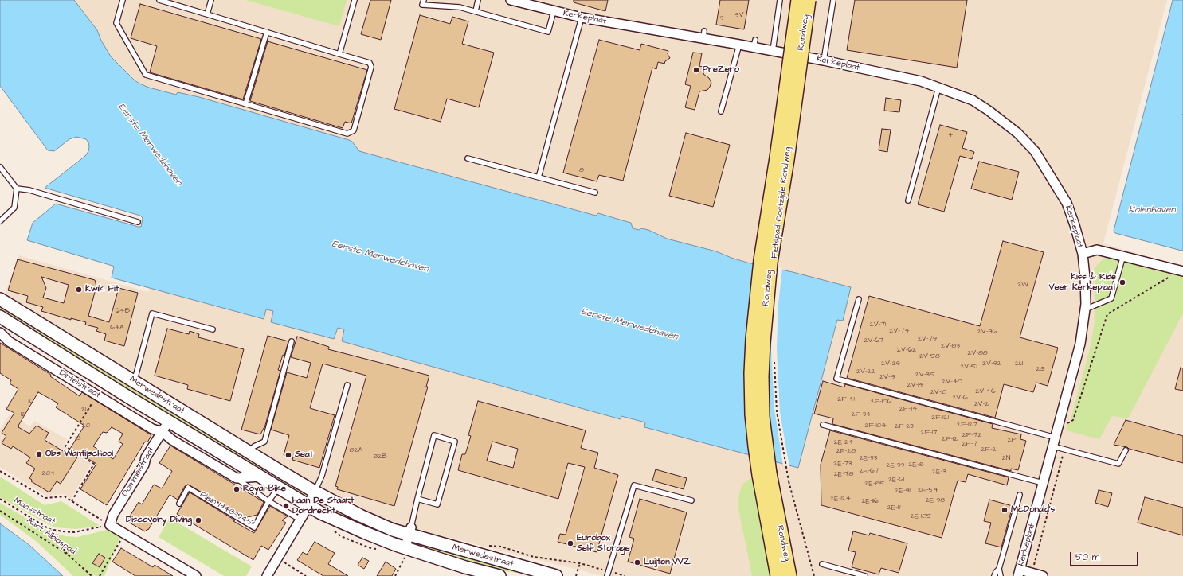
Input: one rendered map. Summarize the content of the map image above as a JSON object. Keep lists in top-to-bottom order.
{
  "streets": {
    "main road": ["Rondweg", "Merwedestraat"],
    "street": ["Kerkeplaat", "Dintelstraat", "Dommelstraat"],
    "lane": ["Plein 1940-1945"],
    "path": ["Maasstraat", "Aart Alblaspad"]
  },
  "crossings": [
    ["Dintelstraat", "Dommelstraat"],
    ["Merwedestraat", "Dommelstraat"],
    ["Merwedestraat", "Plein 1940-1945"],
    ["Dommelstraat", "Maasstraat"]
  ],
  "water": ["Eerste Merwedehaven", "Kolenhaven"],
  "places": [
    "PreZero",
    "Kiss & Ride Veer Kerkeplaat",
    "Kwik Fit",
    "Obs Wantijschool",
    "Seat",
    "Royal Bike",
    "haan De Staart Dordrecht",
    "McDonald's",
    "Discovery Diving",
    "Eurobox Self Storage",
    "Luijten-VVZ"
  ],
  "house_numbers": [
    "9V",
    "9",
    "4",
    "8",
    "2W",
    "64B",
    "2V-71",
    "64A",
    "2V-74",
    "2V-96",
    "2V-79",
    "2V-67",
    "2V-83",
    "2V-62",
    "2V-88",
    "2V-58",
    "2V-29",
    "2V-92",
    "2U",
    "2V-51",
    "2S",
    "2V-22",
    "2V-35",
    "2V-19",
    "2V-40",
    "2V-14",
    "2V-46",
    "2V-10",
    "2V-6",
    "2F-41",
    "10",
    "2F-106",
    "2V-2",
    "2F-114",
    "21",
    "12",
    "2F-34",
    "2F-121",
    "2F-127",
    "20",
    "2F-104",
    "2F-23",
    "2F-17",
    "2F-72",
    "18",
    "2F-12",
    "2P",
    "2E-24",
    "2F-7",
    "2F-2",
    "82A",
    "2E-28",
    "82B",
    "2E-33",
    "2N",
    "2E-73",
    "2E-8",
    "2E-39",
    "2E-67",
    "2E-3",
    "204",
    "2E-78",
    "2E-61",
    "2E-85",
    "2E-54",
    "2E-91",
    "2E-124",
    "2E-98",
    "2E-116",
    "2E-111",
    "2E-105"
  ],
  "scale_bar": "50 m"
}
